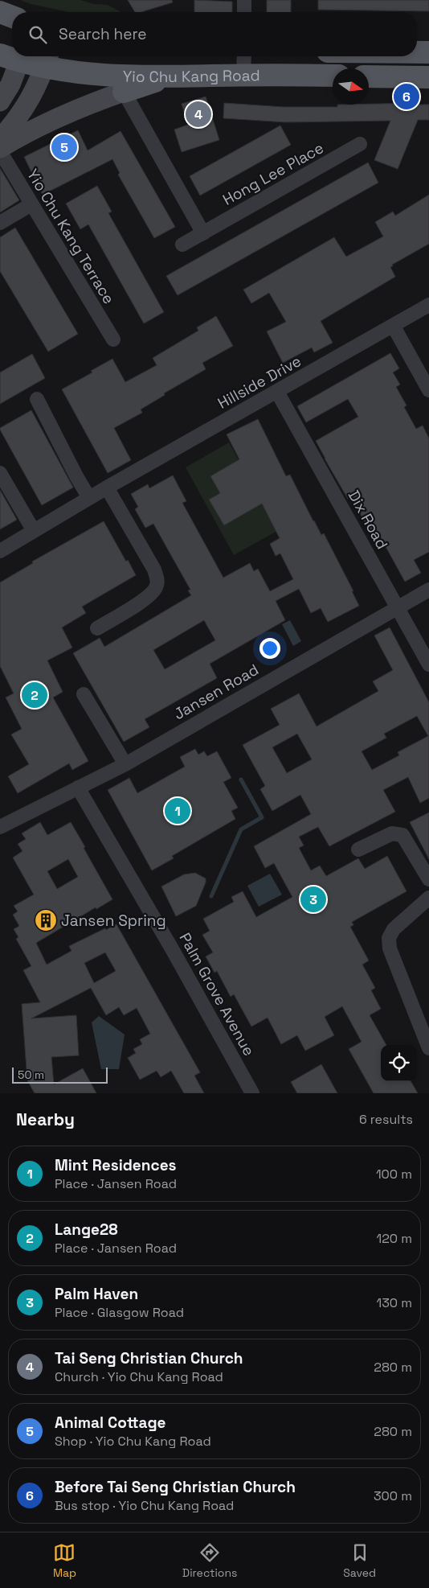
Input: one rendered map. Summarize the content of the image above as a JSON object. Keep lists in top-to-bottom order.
{
  "streets": {
    "main road": ["Yio Chu Kang Road"],
    "street": [
      "Hong Lee Place",
      "Yio Chu Kang Terrace",
      "Hillside Drive",
      "Dix Road",
      "Jansen Road",
      "Palm Grove Avenue"
    ]
  },
  "crossings": [
    ["Hillside Drive", "Dix Road"],
    ["Dix Road", "Jansen Road"],
    ["Jansen Road", "Palm Grove Avenue"]
  ],
  "places": {
    "building": ["Jansen Spring"]
  },
  "scale_bar": "50 m",
  "north": "right",
  "page": {
    "search": "Search here",
    "pins": [
      "6",
      "4",
      "5",
      "2",
      "1",
      "3"
    ],
    "scale": "50 m",
    "heading": ["Nearby", "6 results"],
    "list": [
      {
        "mark": "1",
        "name": "Mint Residences",
        "note": "Place · Jansen Road",
        "value": "100 m"
      },
      {
        "mark": "2",
        "name": "Lange28",
        "note": "Place · Jansen Road",
        "value": "120 m"
      },
      {
        "mark": "3",
        "name": "Palm Haven",
        "note": "Place · Glasgow Road",
        "value": "130 m"
      },
      {
        "mark": "4",
        "name": "Tai Seng Christian Church",
        "note": "Church · Yio Chu Kang Road",
        "value": "280 m"
      },
      {
        "mark": "5",
        "name": "Animal Cottage",
        "note": "Shop · Yio Chu Kang Road",
        "value": "280 m"
      },
      {
        "mark": "6",
        "name": "Before Tai Seng Christian Church",
        "note": "Bus stop · Yio Chu Kang Road",
        "value": "300 m"
      }
    ],
    "nav": ["Map", "Directions", "Saved"]
  }
}
